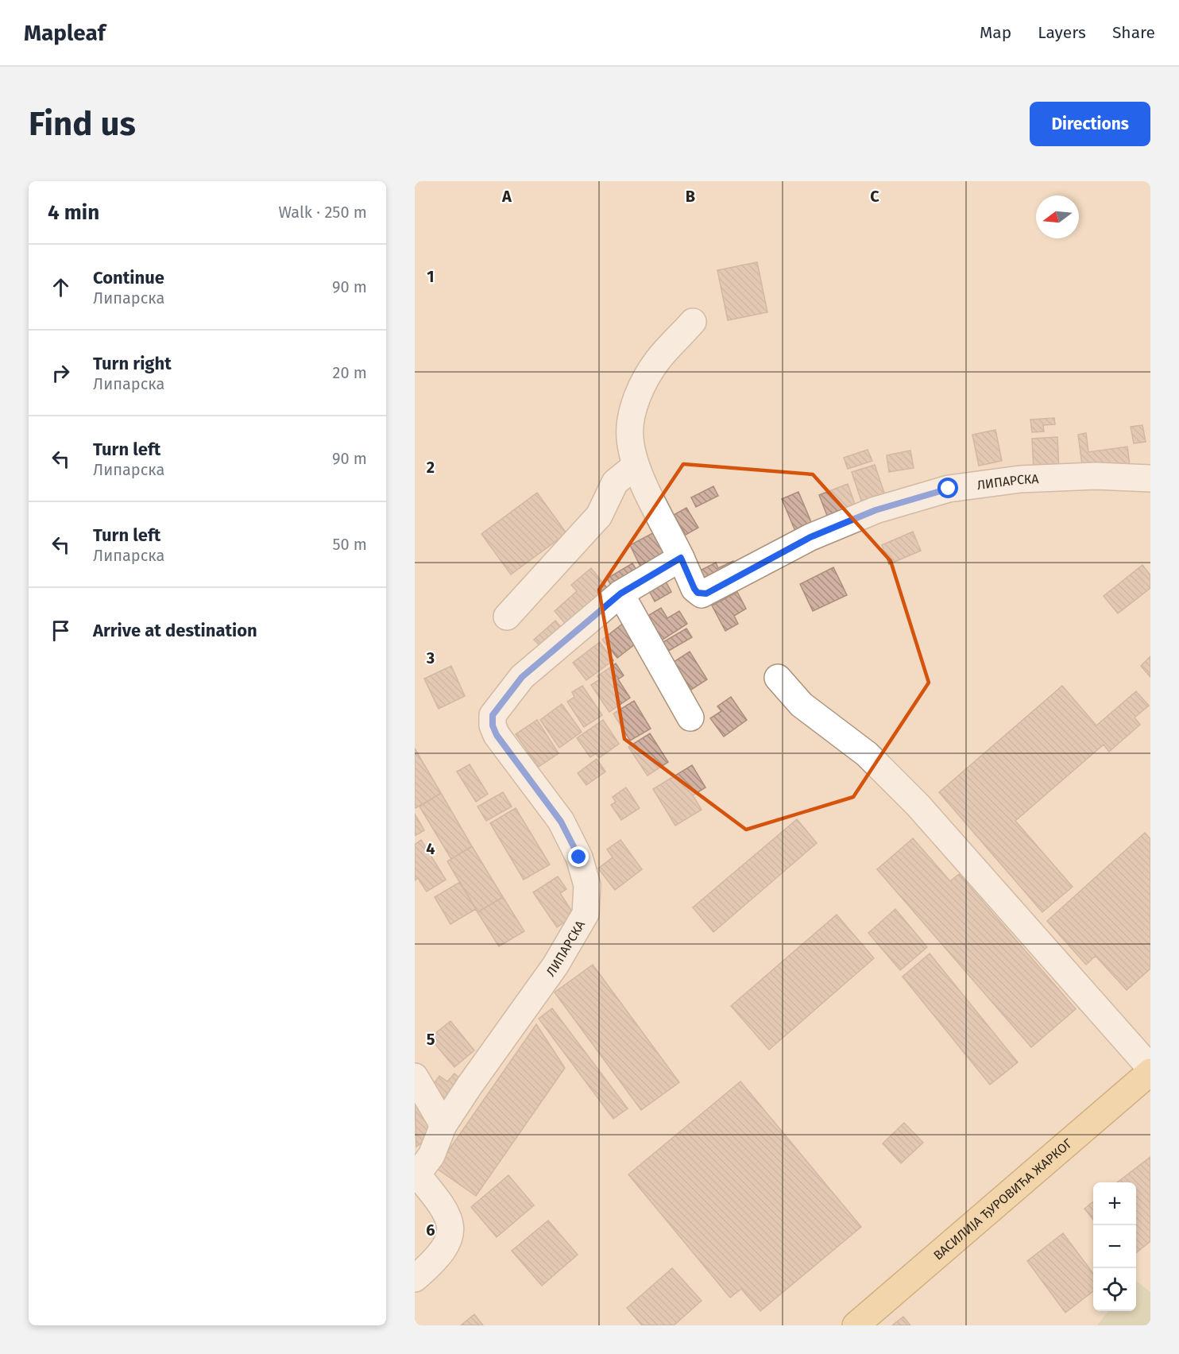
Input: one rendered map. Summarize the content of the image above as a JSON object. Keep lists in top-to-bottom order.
{
  "streets": {
    "main road": ["ВАСИЛИЈА ЂУРОВИЋА ЖАРКОГ"],
    "street": ["ЛИПАРСКА"]
  },
  "north": "left",
  "page": {
    "header": "Mapleaf",
    "nav": ["Map", "Layers", "Share"],
    "buttons": "Directions",
    "title": "Find us",
    "heading": ["4 min", "Walk · 250 m"],
    "list": [
      ["Continue", "Липарска", "90 m"],
      ["Turn right", "Липарска", "20 m"],
      ["Turn left", "Липарска", "90 m"],
      ["Turn left", "Липарска", "50 m"],
      "Arrive at destination"
    ],
    "map_buttons": ["+", "−"]
  },
  "grid": {
    "columns": ["A", "B", "C"],
    "rows": [
      "1",
      "2",
      "3",
      "4",
      "5",
      "6"
    ]
  }
}
